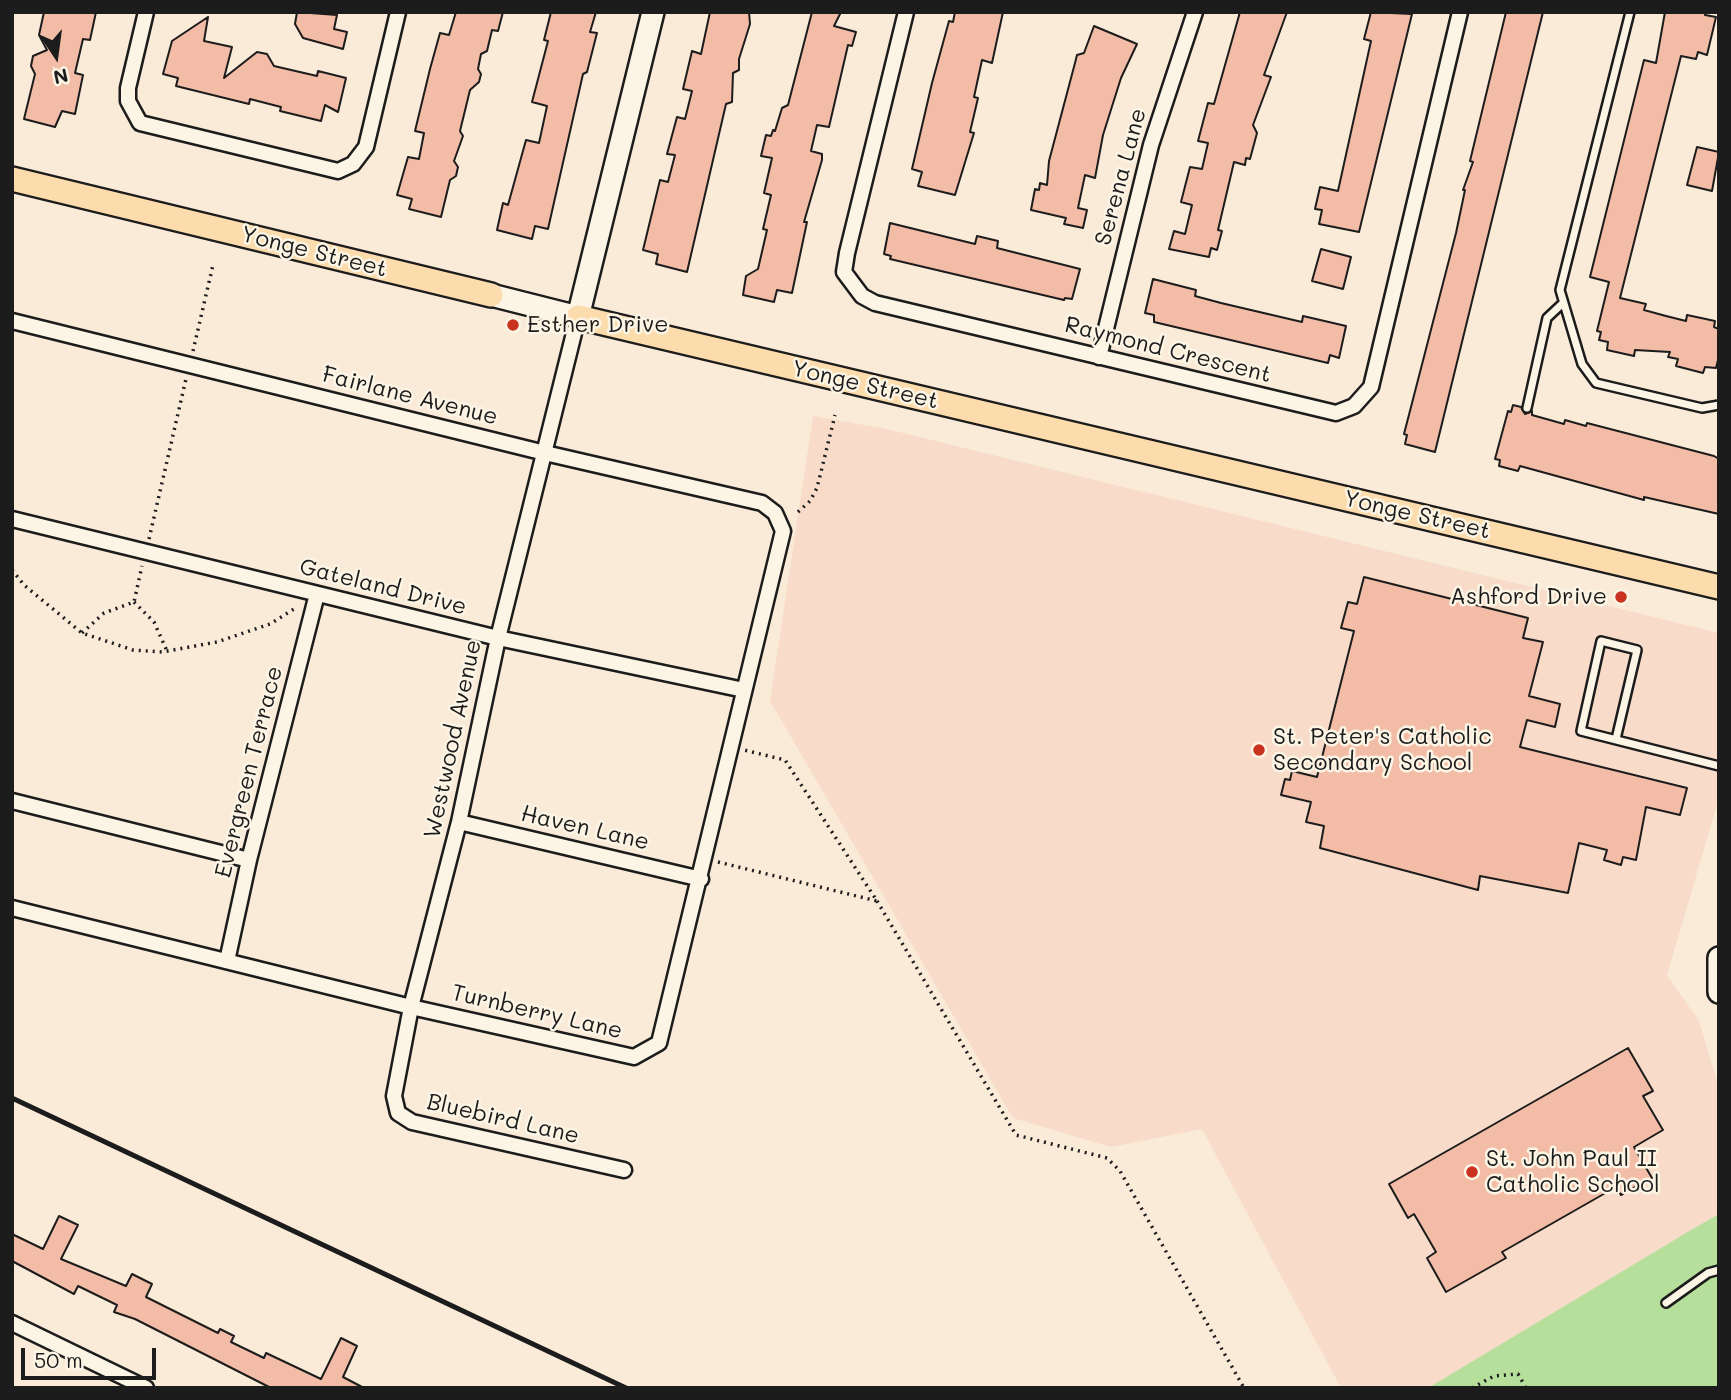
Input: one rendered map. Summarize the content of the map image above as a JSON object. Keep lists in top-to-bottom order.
{
  "streets": {
    "main road": ["Yonge Street"],
    "street": [
      "Serena Lane",
      "Raymond Crescent",
      "Fairlane Avenue",
      "Gateland Drive",
      "Westwood Avenue",
      "Evergreen Terrace",
      "Haven Lane",
      "Turnberry Lane",
      "Bluebird Lane"
    ]
  },
  "crossings": [
    ["Serena Lane", "Raymond Crescent"],
    ["Yonge Street", "Westwood Avenue"],
    ["Fairlane Avenue", "Westwood Avenue"],
    ["Fairlane Avenue", "Turnberry Lane"],
    ["Gateland Drive", "Westwood Avenue"],
    ["Gateland Drive", "Evergreen Terrace"],
    ["Gateland Drive", "Turnberry Lane"],
    ["Westwood Avenue", "Haven Lane"],
    ["Westwood Avenue", "Turnberry Lane"],
    ["Westwood Avenue", "Bluebird Lane"],
    ["Evergreen Terrace", "Turnberry Lane"],
    ["Haven Lane", "Turnberry Lane"],
    ["Turnberry Lane", "Bluebird Lane"]
  ],
  "places": [
    "Esther Drive",
    "Ashford Drive",
    "St. Peter's Catholic Secondary School",
    "St. John Paul II Catholic School"
  ],
  "scale_bar": "50 m",
  "north": "bottom"
}
